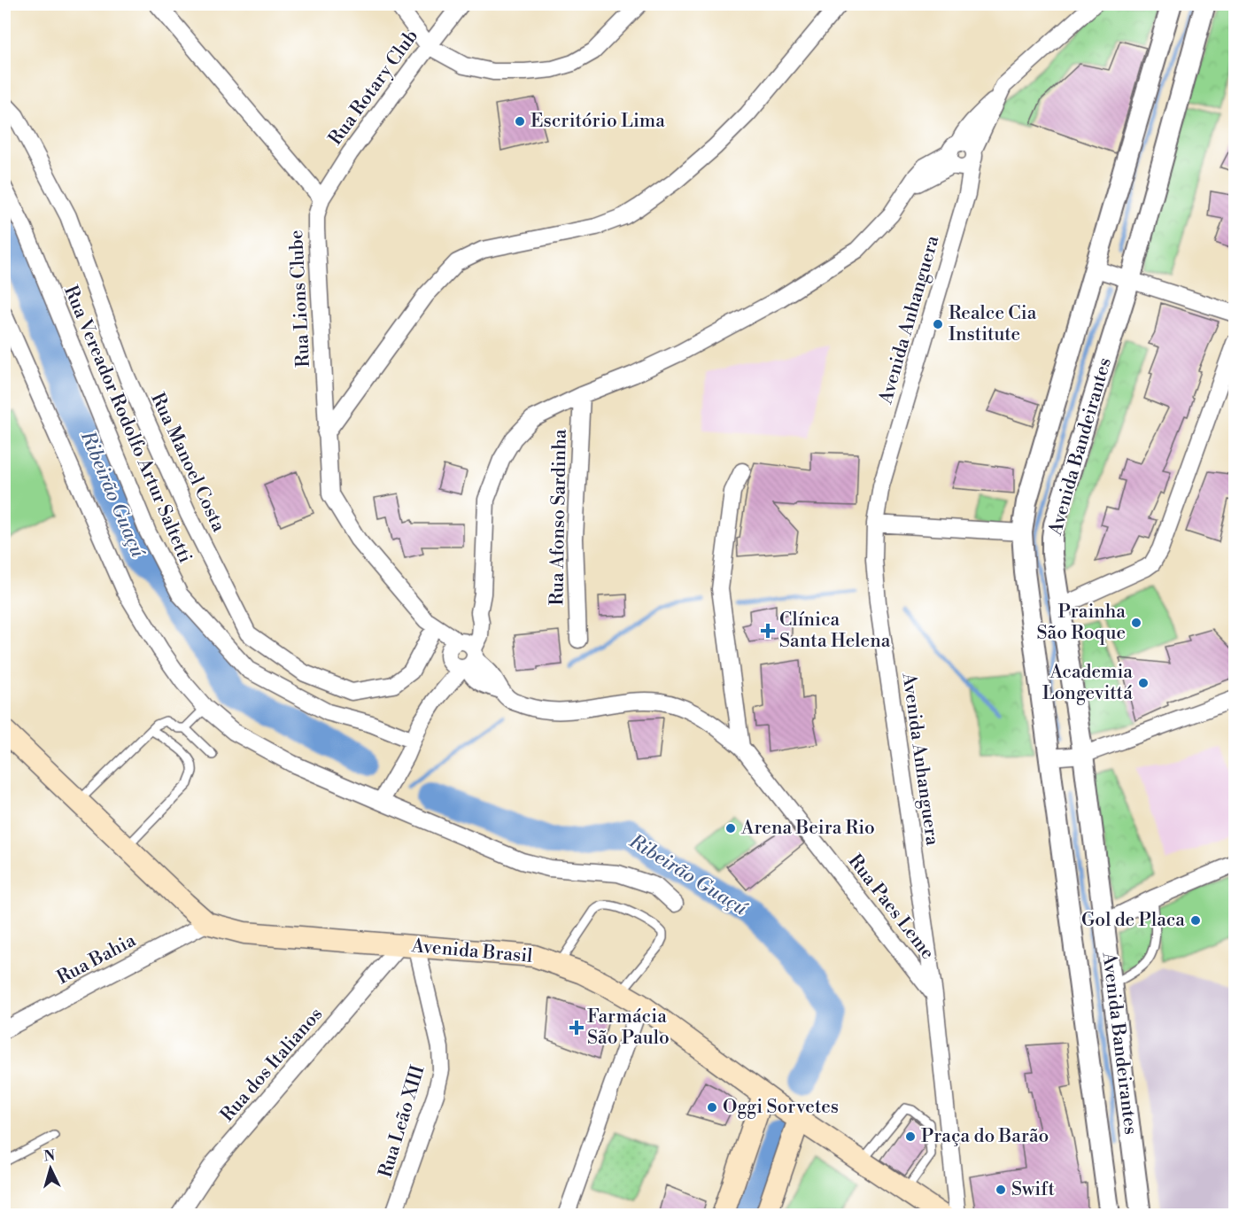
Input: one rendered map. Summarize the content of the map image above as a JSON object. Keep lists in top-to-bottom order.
{
  "streets": {
    "main road": ["Avenida Brasil"],
    "street": [
      "Rua Rotary Club",
      "Rua Lions Clube",
      "Avenida Anhanguera",
      "Rua Vereador Rodolfo Artur Saltetti",
      "Avenida Bandeirantes",
      "Rua Manoel Costa",
      "Rua Afonso Sardinha",
      "Rua Paes Leme",
      "Rua Bahia",
      "Rua dos Italianos",
      "Rua Leão XIII"
    ]
  },
  "crossings": [
    ["Rua Rotary Club", "Rua Lions Clube"],
    ["Rua Lions Clube", "Rua Manoel Costa"],
    ["Rua Lions Clube", "Rua Paes Leme"],
    ["Avenida Anhanguera", "Rua Paes Leme"],
    ["Avenida Anhanguera", "Avenida Brasil"],
    ["Avenida Brasil", "Rua Bahia"],
    ["Avenida Brasil", "Rua dos Italianos"],
    ["Avenida Brasil", "Rua Leão XIII"],
    ["Rua dos Italianos", "Rua Leão XIII"]
  ],
  "water": ["Ribeirão Guaçú"],
  "places": {
    "other": [
      "Escritório Lima",
      "Realce Cia Institute",
      "Prainha São Roque",
      "Academia Longevittá",
      "Arena Beira Rio",
      "Gol de Placa",
      "Oggi Sorvetes",
      "Praça do Barão",
      "Swift"
    ],
    "health": ["Clínica Santa Helena", "Farmácia São Paulo"]
  },
  "north": "top"
}
